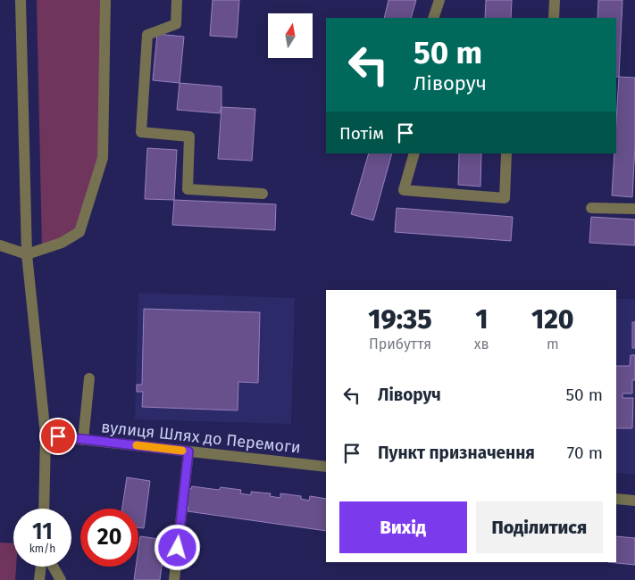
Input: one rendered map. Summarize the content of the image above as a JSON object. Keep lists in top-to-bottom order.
{
  "streets": {
    "street": ["вулиця Шлях до Перемоги"]
  },
  "north": "top",
  "page": {
    "turn": ["50 m", "Ліворуч"],
    "then": "Потім",
    "eta": [
      "19:35",
      "Прибуття",
      "1",
      "хв",
      "120",
      "m"
    ],
    "list": [
      {
        "name": "Ліворуч",
        "value": "50 m"
      },
      {
        "name": "Пункт призначення",
        "value": "70 m"
      }
    ],
    "buttons": ["Вихід", "Поділитися"],
    "speed": "11 km/h",
    "limit": "20"
  }
}
